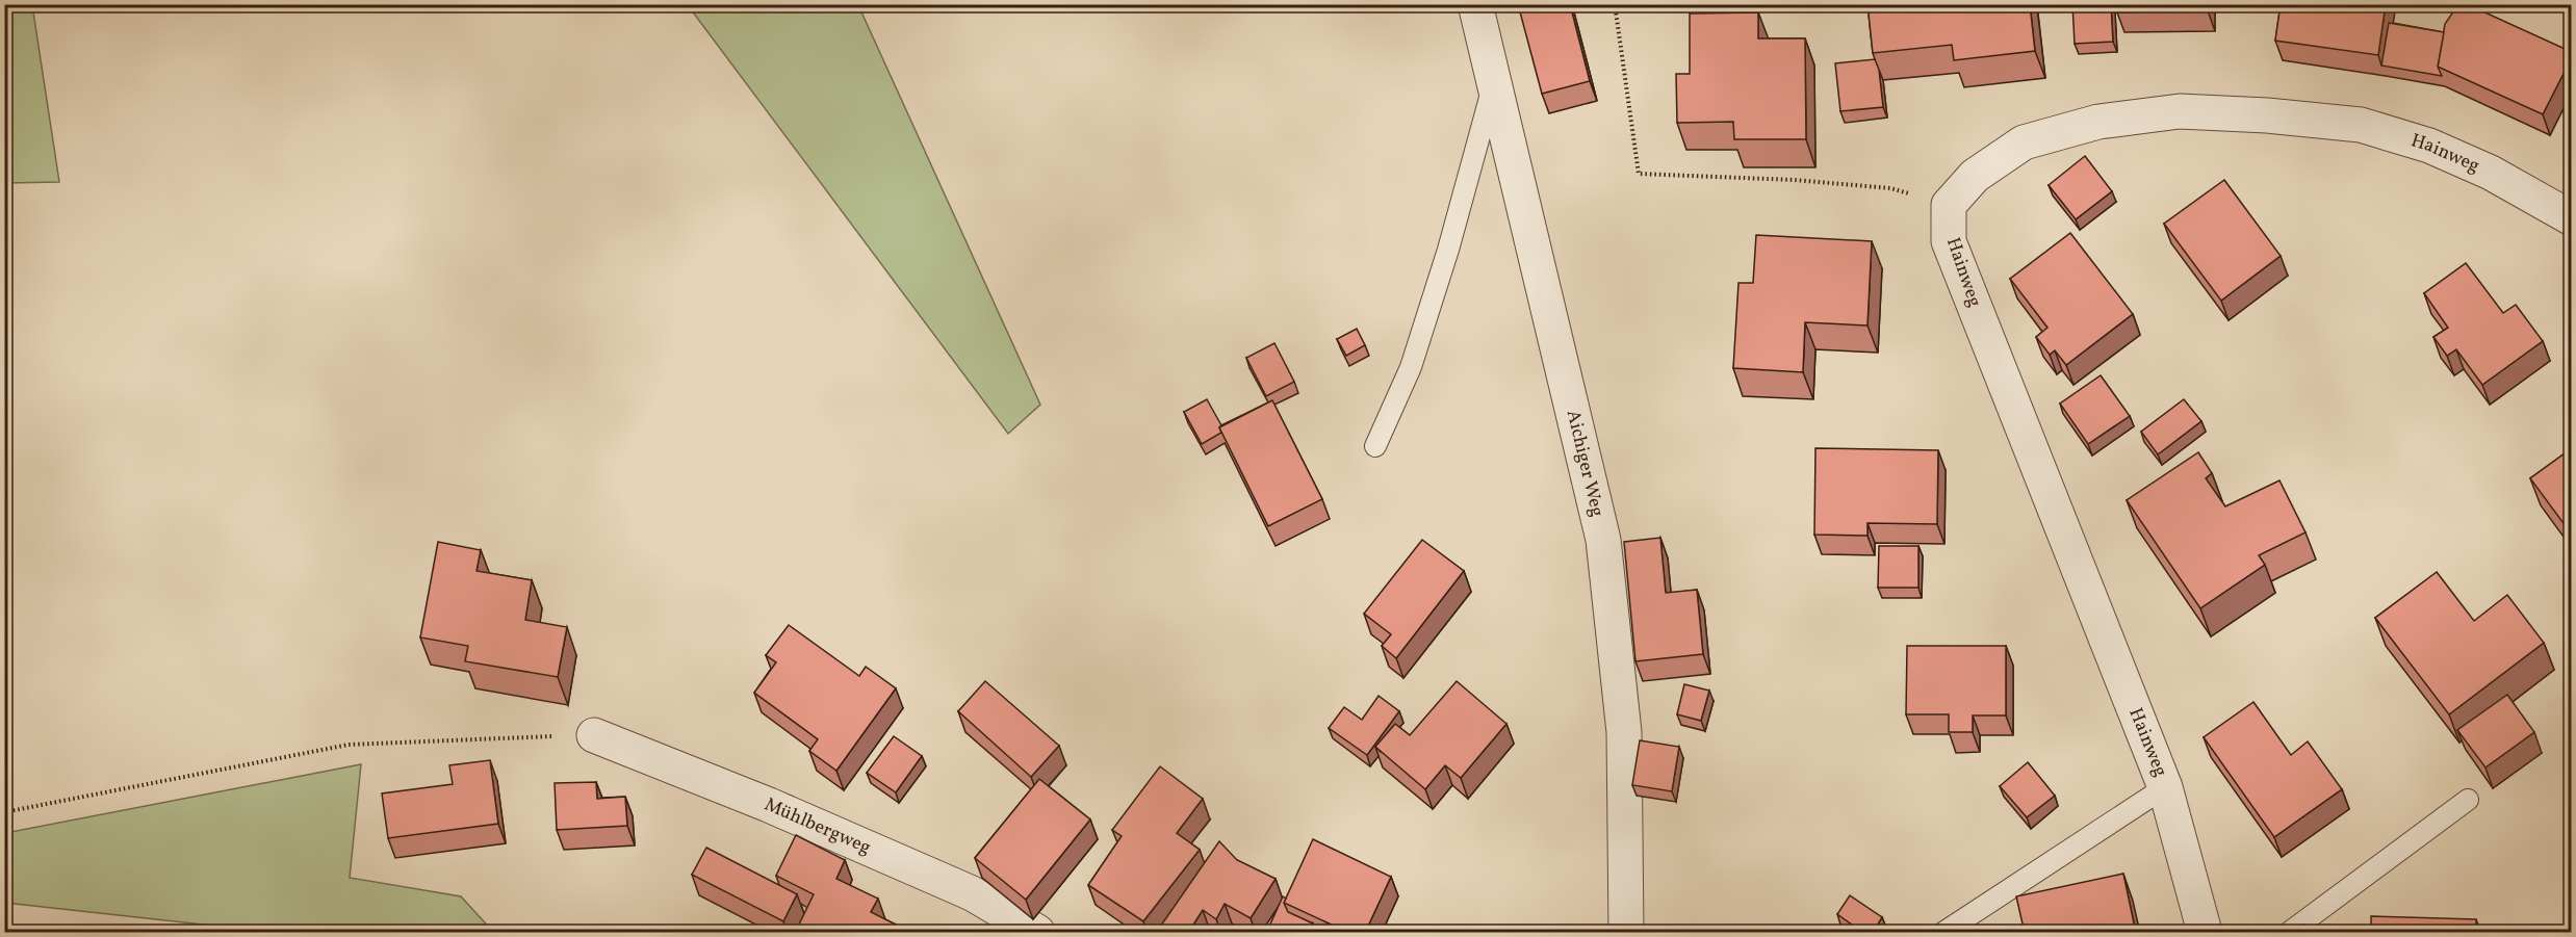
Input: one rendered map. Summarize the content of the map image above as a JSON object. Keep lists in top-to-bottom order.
{
  "streets": {
    "street": ["Hainweg", "Aichiger Weg", "Mühlbergweg"]
  }
}
